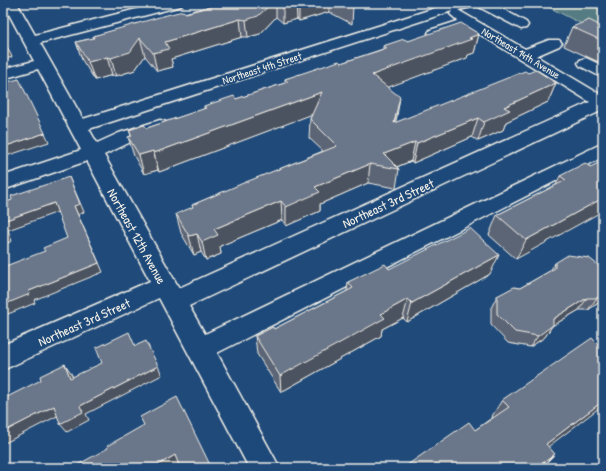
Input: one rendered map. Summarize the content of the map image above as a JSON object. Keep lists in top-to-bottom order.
{
  "streets": {
    "street": [
      "Northeast 14th Avenue",
      "Northeast 4th Street",
      "Northeast 3rd Street",
      "Northeast 12th Avenue"
    ]
  },
  "crossings": [
    ["Northeast 14th Avenue", "Northeast 4th Street"],
    ["Northeast 14th Avenue", "Northeast 3rd Street"],
    ["Northeast 4th Street", "Northeast 12th Avenue"],
    ["Northeast 3rd Street", "Northeast 12th Avenue"]
  ]
}
